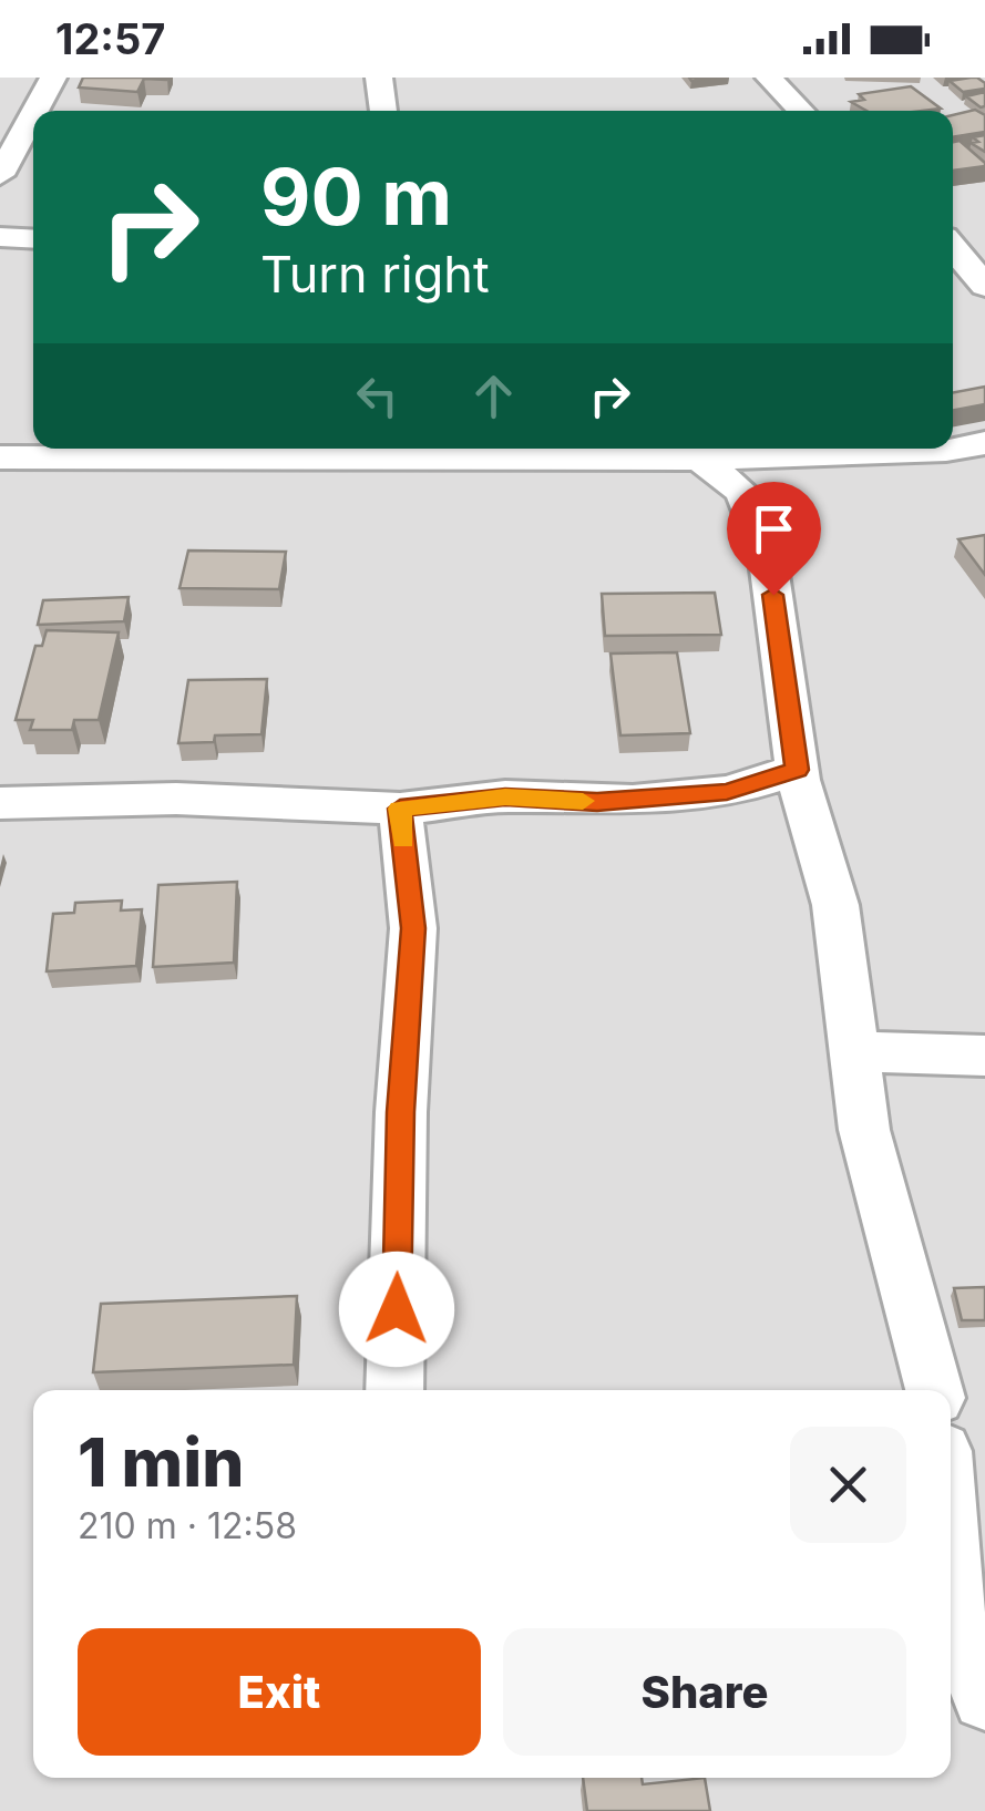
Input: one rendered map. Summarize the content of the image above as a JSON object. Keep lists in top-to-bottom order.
{
  "page": {
    "status": "12:57",
    "turn": ["90 m", "Turn right"],
    "heading": ["1 min", "210 m · 12:58"],
    "buttons": ["Exit", "Share"]
  }
}
